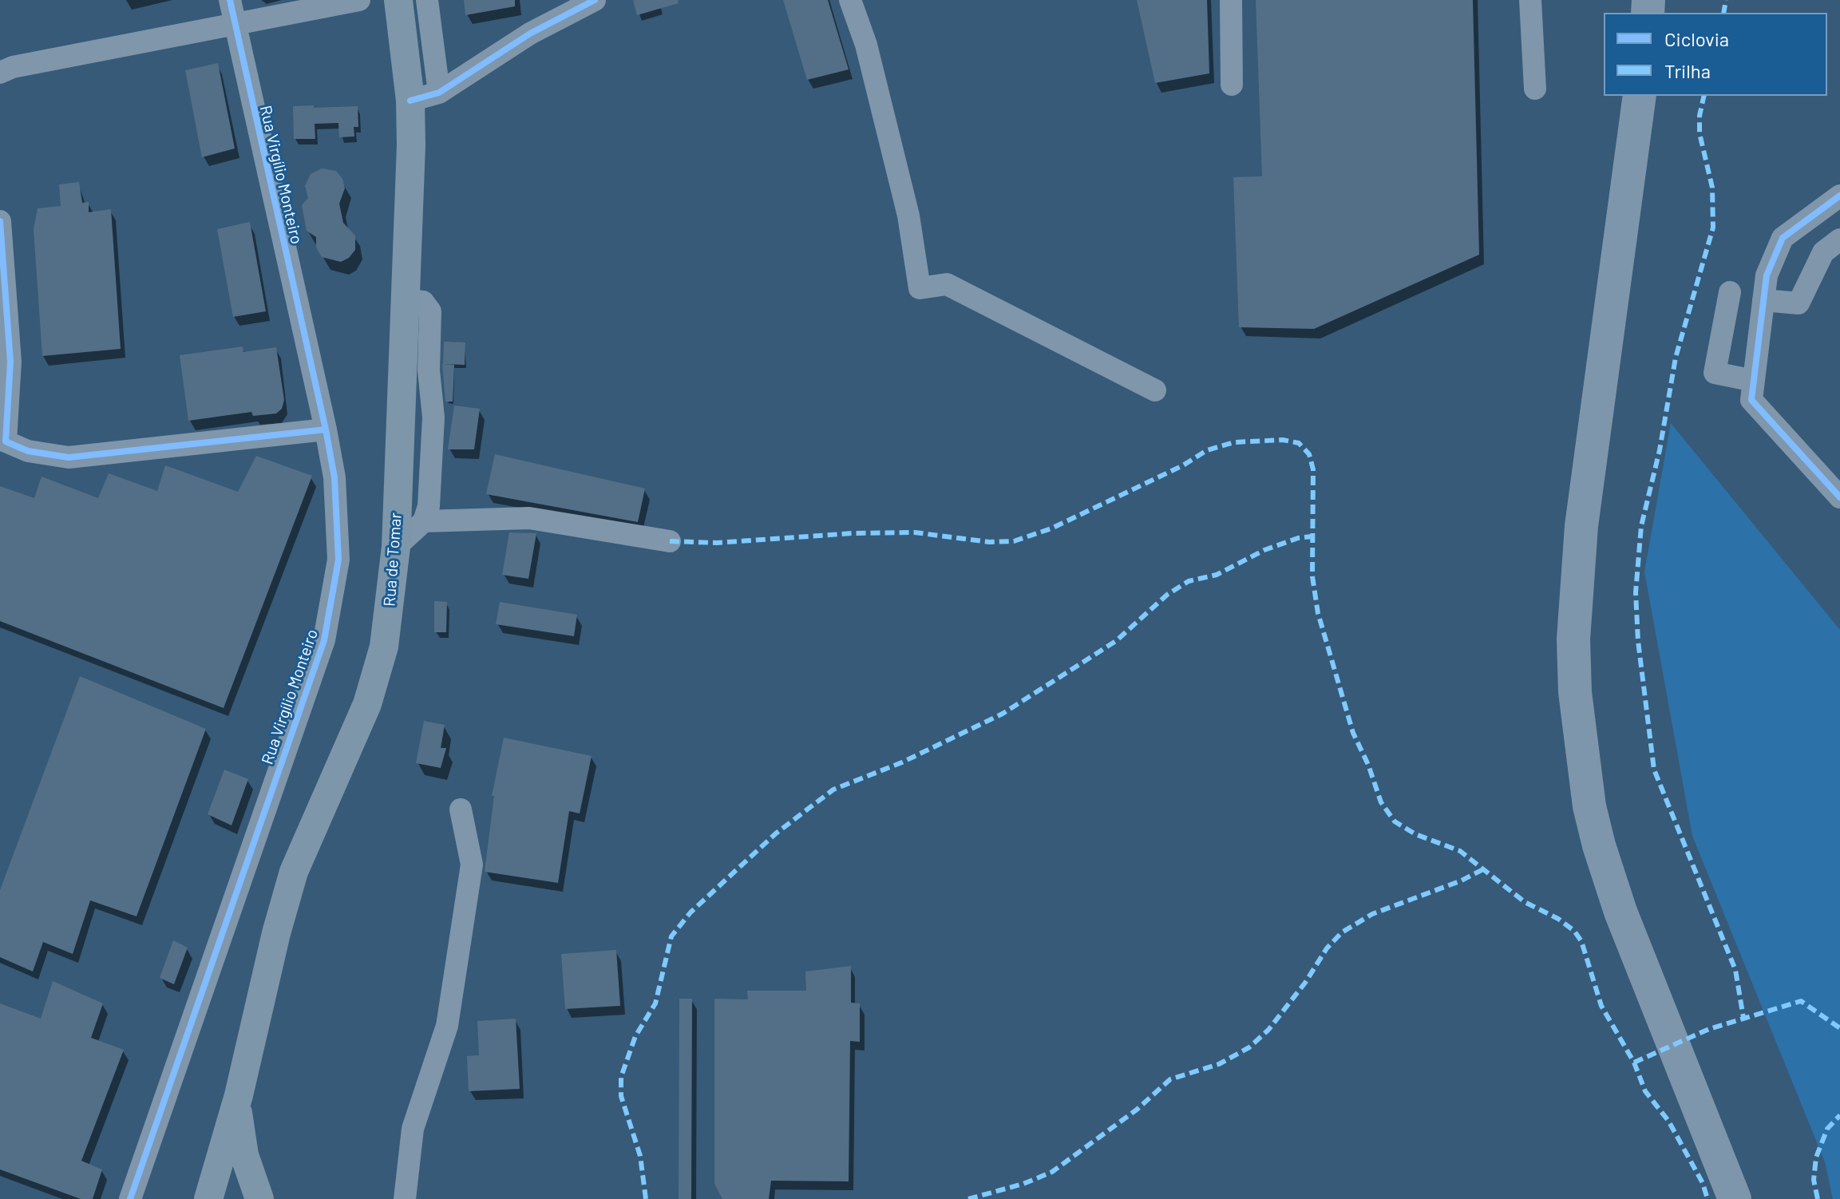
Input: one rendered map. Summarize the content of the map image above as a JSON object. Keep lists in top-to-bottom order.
{
  "streets": {
    "main road": ["Rua de Tomar"],
    "street": ["Rua Virgílio Monteiro"]
  },
  "legend": ["Ciclovia", "Trilha"]
}
